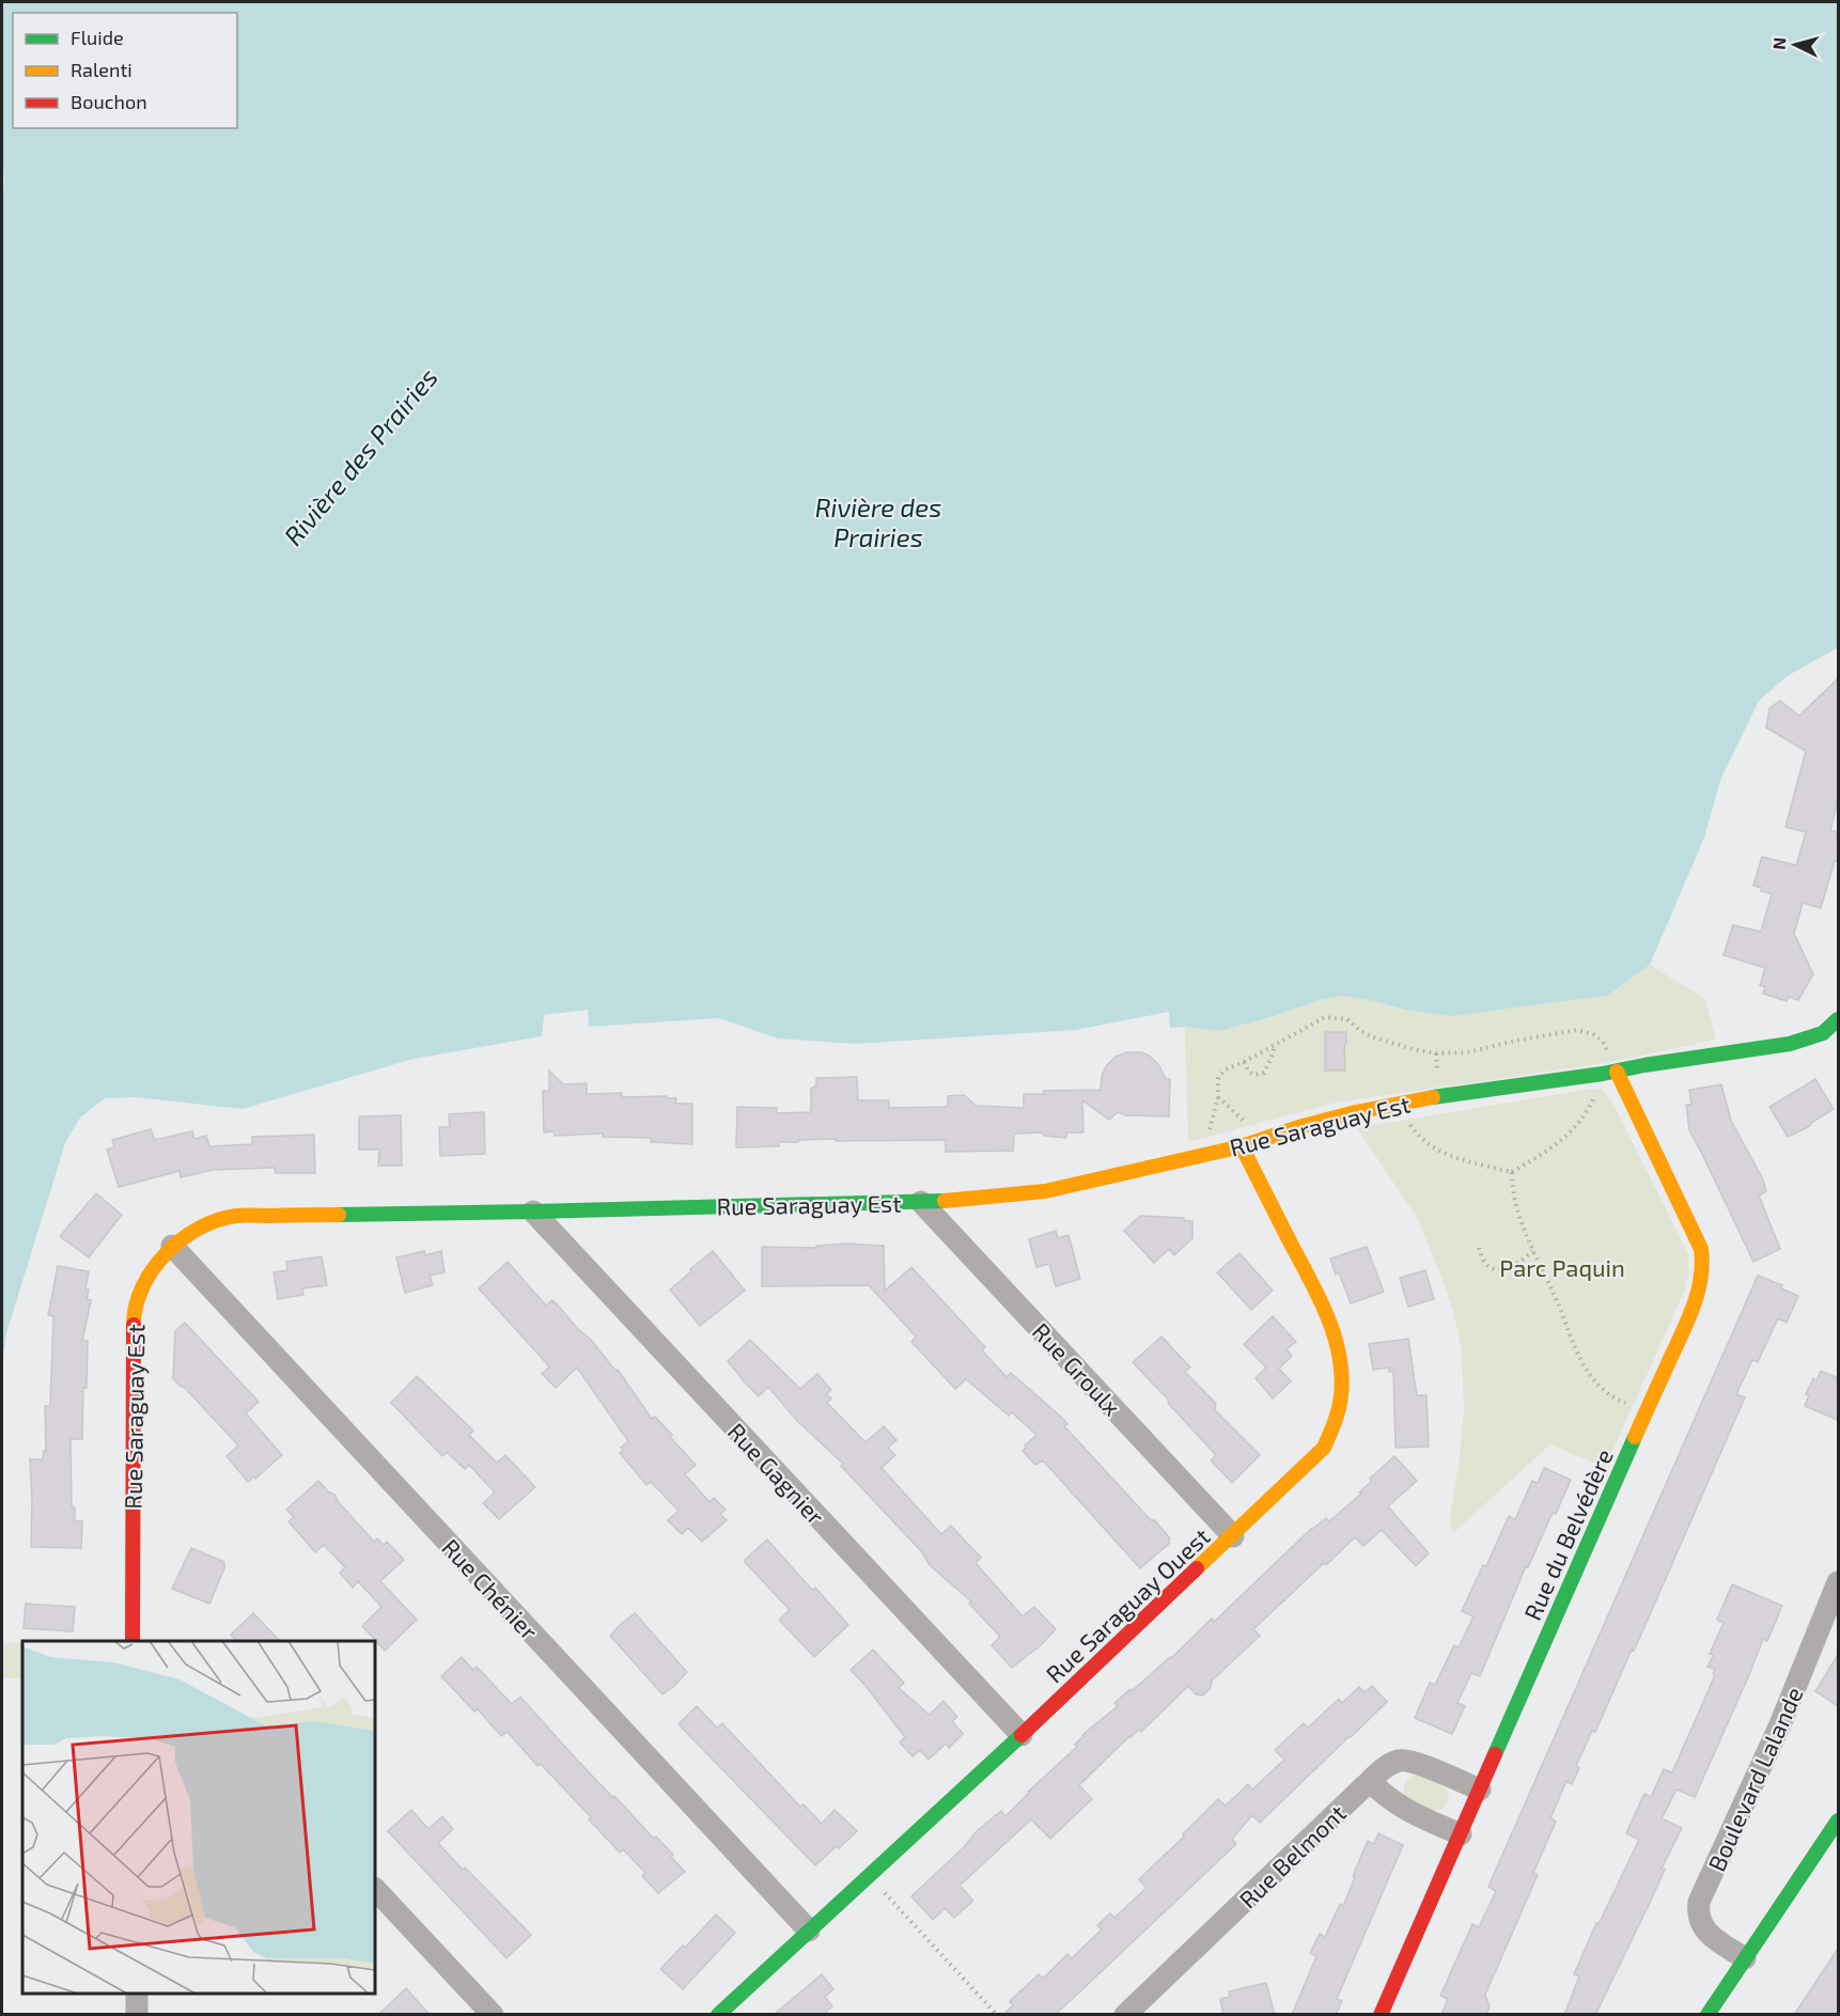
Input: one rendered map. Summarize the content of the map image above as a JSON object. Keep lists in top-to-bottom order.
{
  "streets": {
    "street": [
      "Rue Saraguay Est",
      "Rue Groulx",
      "Rue Gagnier",
      "Rue du Belvédère",
      "Rue Chénier",
      "Rue Saraguay Ouest",
      "Boulevard Lalande",
      "Rue Belmont"
    ]
  },
  "crossings": [
    ["Rue Saraguay Est", "Rue Groulx"],
    ["Rue Saraguay Est", "Rue Gagnier"],
    ["Rue Saraguay Est", "Rue du Belvédère"],
    ["Rue Saraguay Est", "Rue Chénier"],
    ["Rue Saraguay Est", "Rue Saraguay Ouest"],
    ["Rue Groulx", "Rue Saraguay Ouest"],
    ["Rue Gagnier", "Rue Saraguay Ouest"],
    ["Rue du Belvédère", "Rue Belmont"],
    ["Rue Chénier", "Rue Saraguay Ouest"]
  ],
  "water": ["Rivière des Prairies"],
  "parks": ["Parc Paquin"],
  "legend": ["Fluide", "Ralenti", "Bouchon"],
  "north": "left"
}
